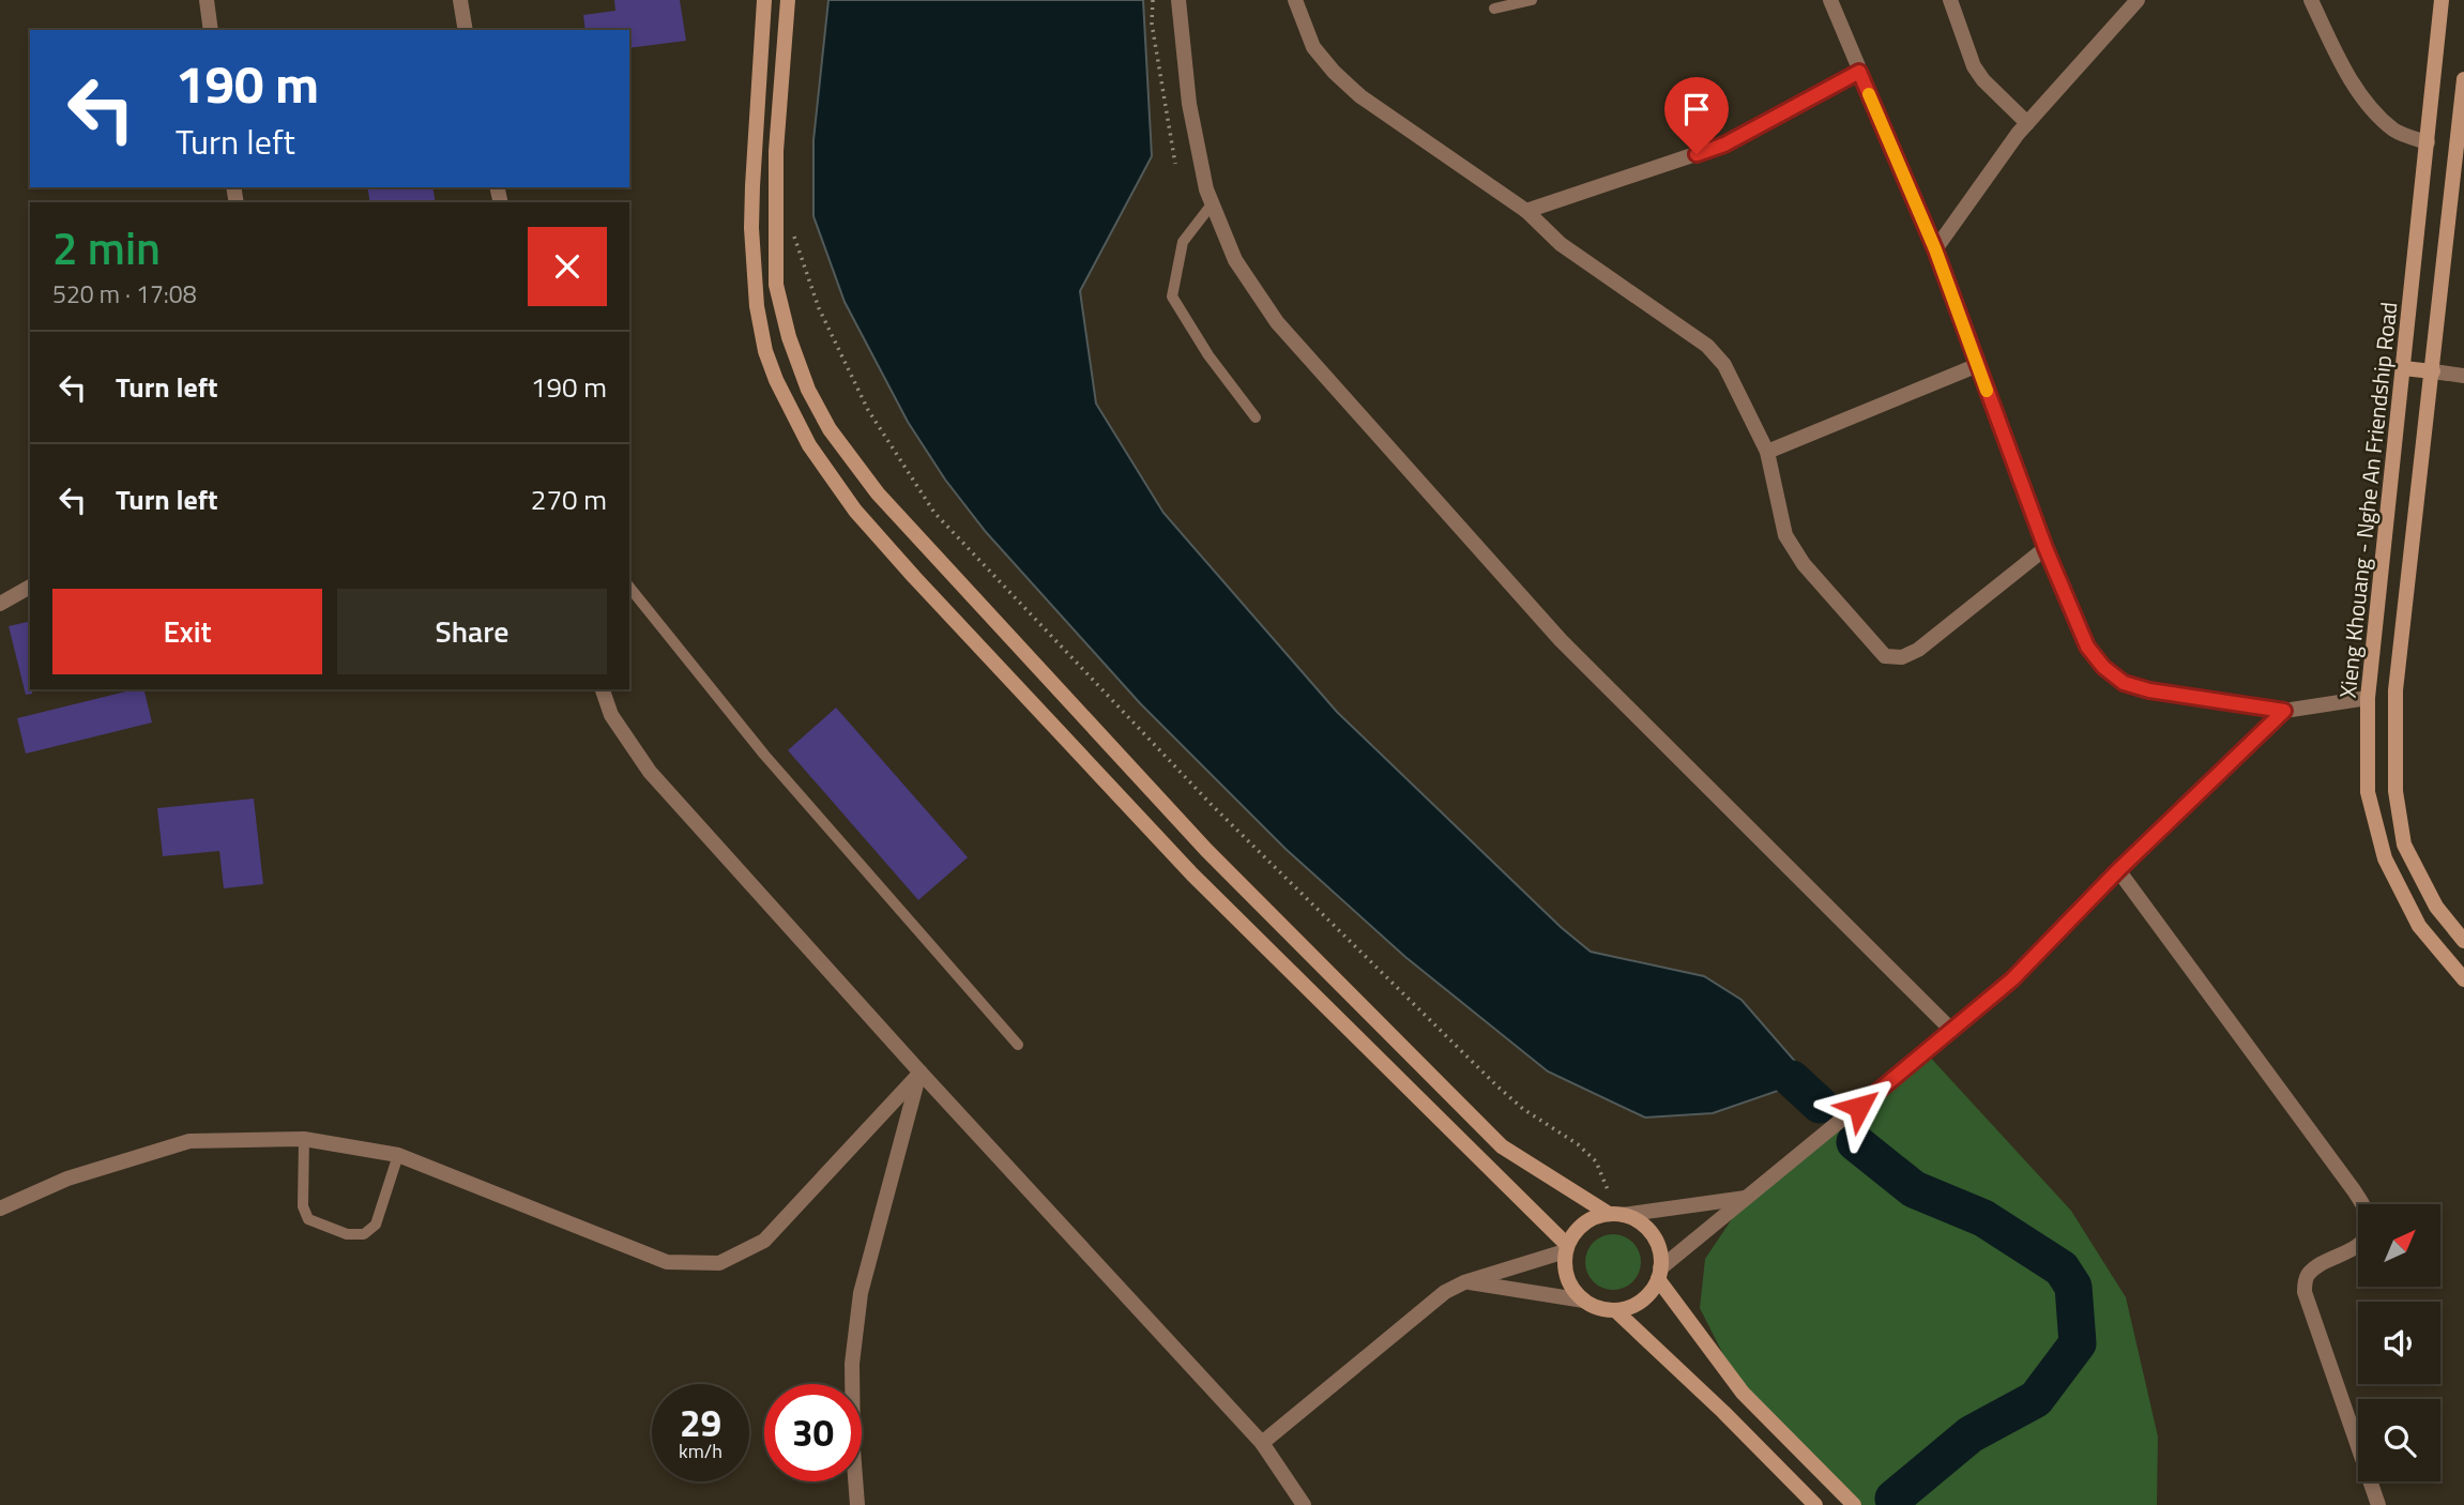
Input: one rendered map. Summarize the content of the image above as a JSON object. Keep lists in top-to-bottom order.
{
  "streets": {
    "street": ["Xieng Khouang - Nghe An Friendship Road"]
  },
  "north": "top right",
  "page": {
    "turn": ["190 m", "Turn left"],
    "heading": ["2 min", "520 m · 17:08"],
    "list": [
      {
        "name": "Turn left",
        "value": "190 m"
      },
      {
        "name": "Turn left",
        "value": "270 m"
      }
    ],
    "buttons": ["Exit", "Share"],
    "speed": "29 km/h",
    "limit": "30"
  }
}
